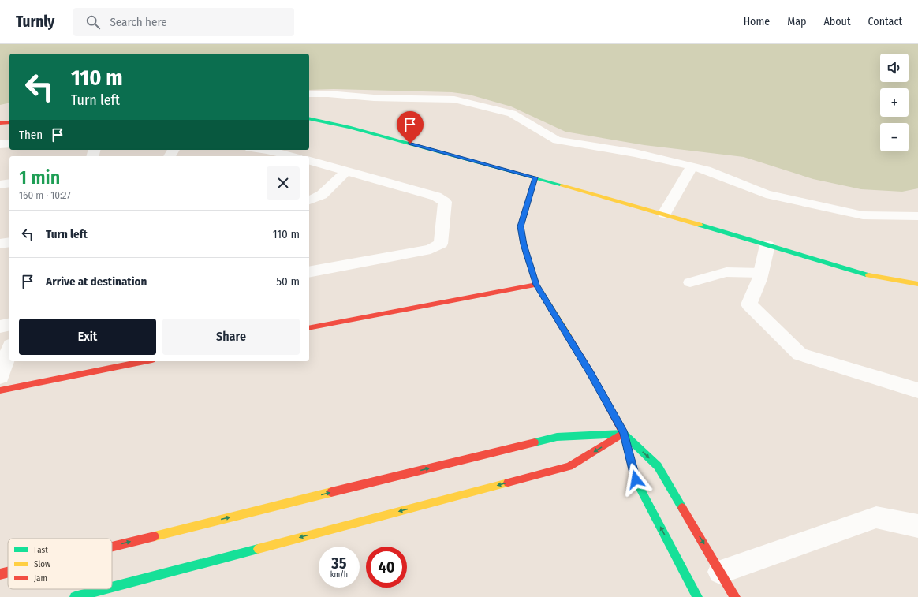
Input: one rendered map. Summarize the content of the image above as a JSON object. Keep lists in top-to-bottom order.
{
  "legend": ["Fast", "Slow", "Jam"],
  "page": {
    "header": "Turnly",
    "search": "Search here",
    "nav": [
      "Home",
      "Map",
      "About",
      "Contact"
    ],
    "map_buttons": ["+", "−"],
    "turn": ["110 m", "Turn left"],
    "then": "Then",
    "heading": ["1 min", "160 m · 10:27"],
    "list": [
      {
        "name": "Turn left",
        "value": "110 m"
      },
      {
        "name": "Arrive at destination",
        "value": "50 m"
      }
    ],
    "buttons": ["Exit", "Share"],
    "speed": "35 km/h",
    "limit": "40"
  }
}
